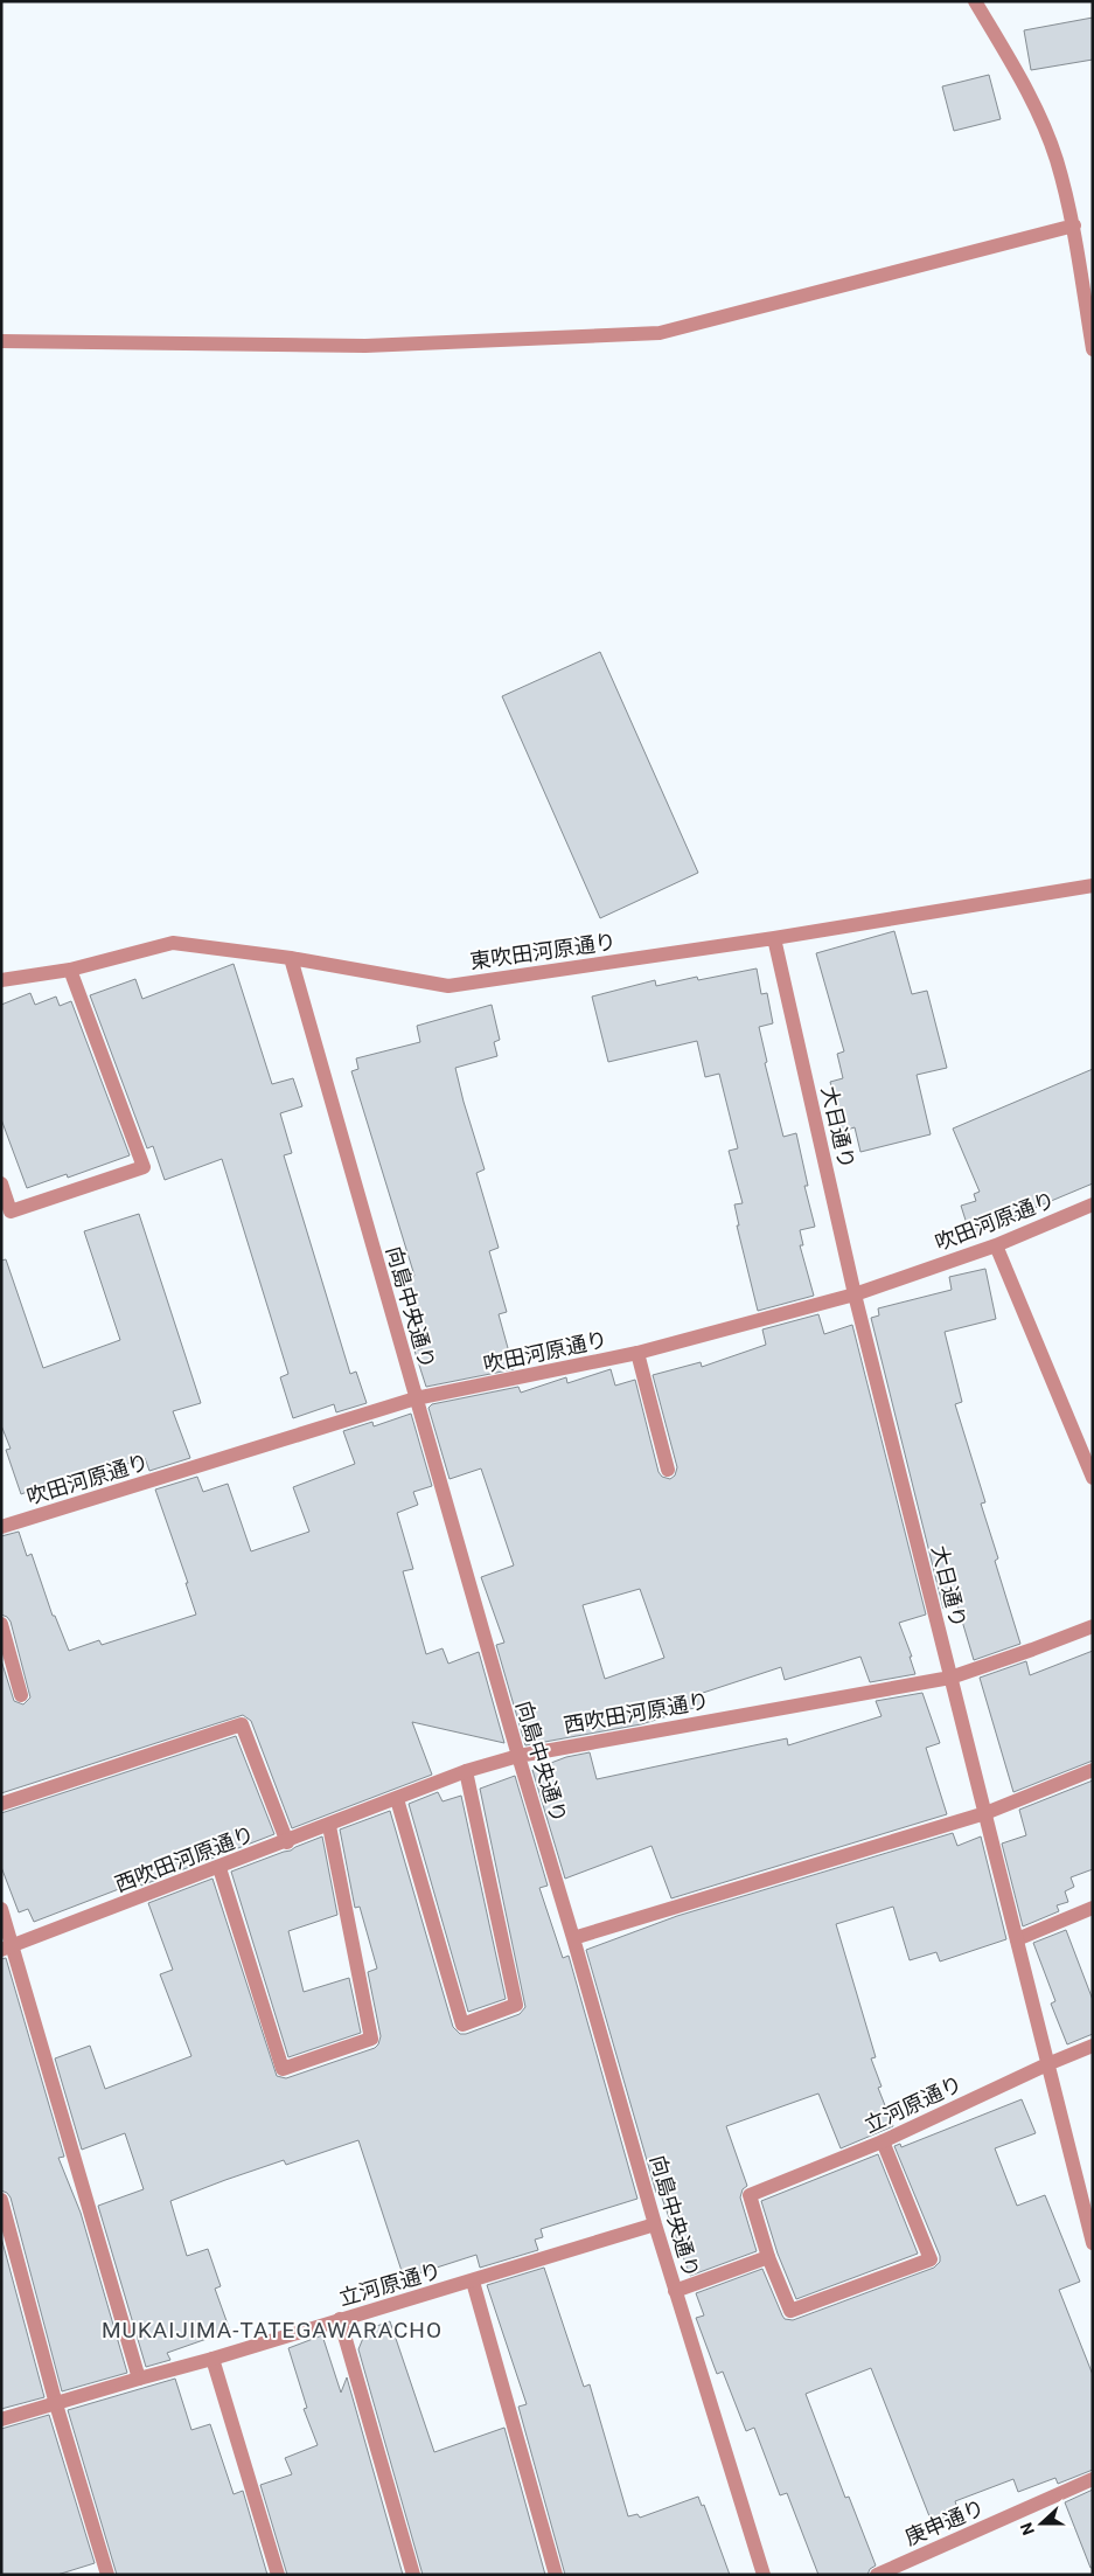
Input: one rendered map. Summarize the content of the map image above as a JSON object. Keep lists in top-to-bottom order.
{
  "streets": {
    "street": [
      "東吹田河原通り",
      "大日通り",
      "吹田河原通り",
      "向島中央通り",
      "西吹田河原通り",
      "立河原通り",
      "庚申通り"
    ]
  },
  "crossings": [
    ["東吹田河原通り", "大日通り"],
    ["東吹田河原通り", "向島中央通り"],
    ["大日通り", "吹田河原通り"],
    ["大日通り", "西吹田河原通り"],
    ["大日通り", "立河原通り"],
    ["吹田河原通り", "向島中央通り"],
    ["向島中央通り", "西吹田河原通り"],
    ["向島中央通り", "立河原通り"]
  ],
  "districts": ["MUKAIJIMA-TATEGAWARACHO"],
  "north": "left"
}
